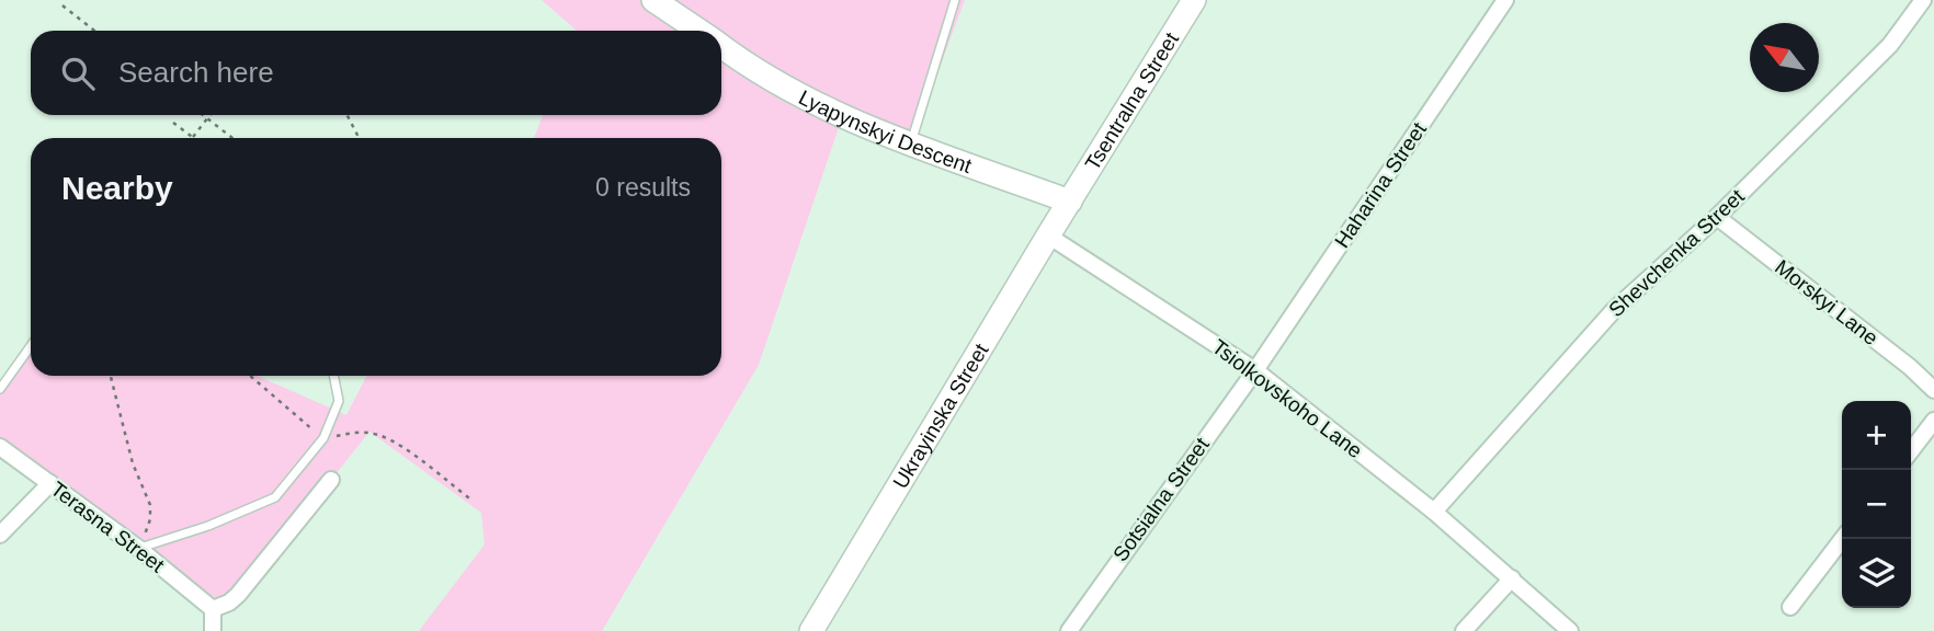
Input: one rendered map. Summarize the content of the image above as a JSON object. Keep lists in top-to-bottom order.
{
  "streets": {
    "street": [
      "Tsentralna Street",
      "Lyapynskyi Descent",
      "Haharina Street",
      "Shevchenka Street",
      "Morskyi Lane",
      "Tsiolkovskoho Lane",
      "Ukrayinska Street",
      "Sotsialna Street",
      "Terasna Street"
    ]
  },
  "crossings": [
    ["Tsentralna Street", "Lyapynskyi Descent"],
    ["Tsentralna Street", "Ukrayinska Street"],
    ["Lyapynskyi Descent", "Ukrayinska Street"],
    ["Haharina Street", "Tsiolkovskoho Lane"],
    ["Haharina Street", "Sotsialna Street"],
    ["Shevchenka Street", "Morskyi Lane"],
    ["Shevchenka Street", "Tsiolkovskoho Lane"],
    ["Tsiolkovskoho Lane", "Ukrayinska Street"],
    ["Tsiolkovskoho Lane", "Sotsialna Street"]
  ],
  "north": "top left",
  "page": {
    "search": "Search here",
    "heading": ["Nearby", "0 results"],
    "map_buttons": ["+", "−"]
  }
}
